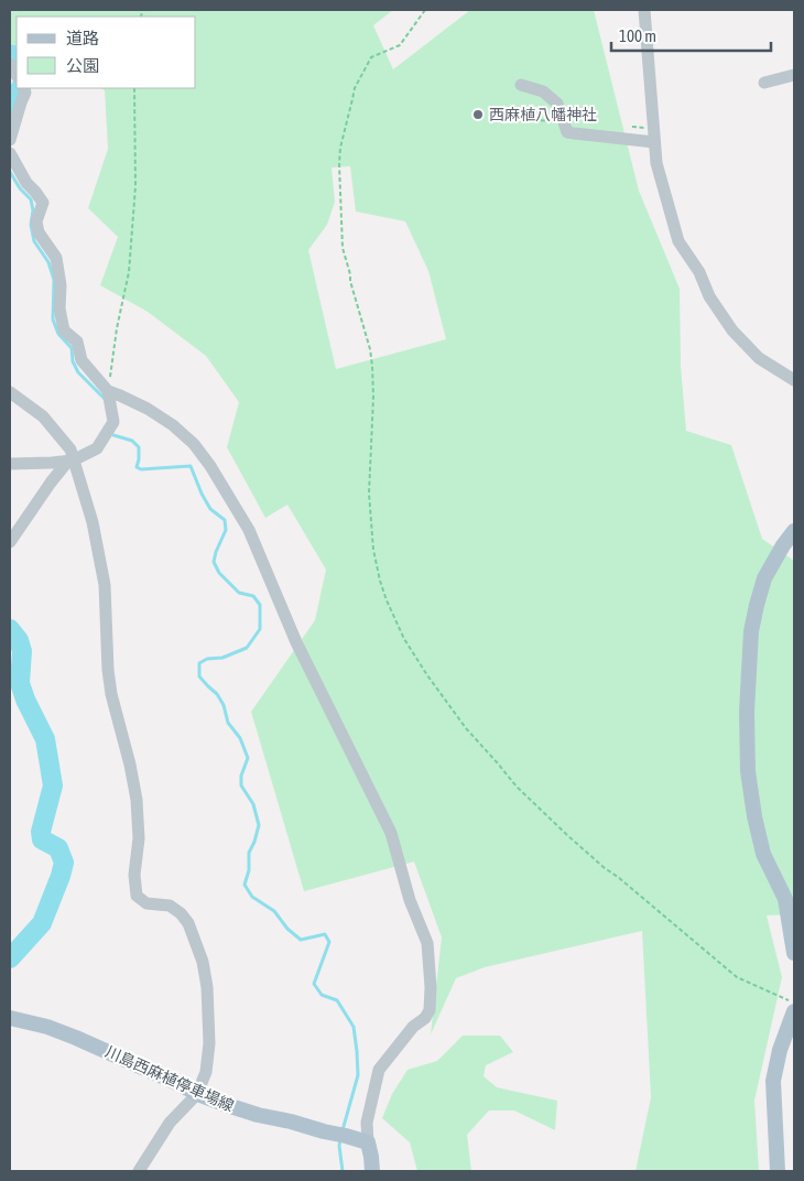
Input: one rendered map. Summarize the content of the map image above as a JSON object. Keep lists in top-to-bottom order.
{
  "streets": {
    "main road": ["川島西麻植停車場線"]
  },
  "places": ["西麻植八幡神社"],
  "legend": ["道路", "公園"],
  "scale_bar": "100 m"
}
